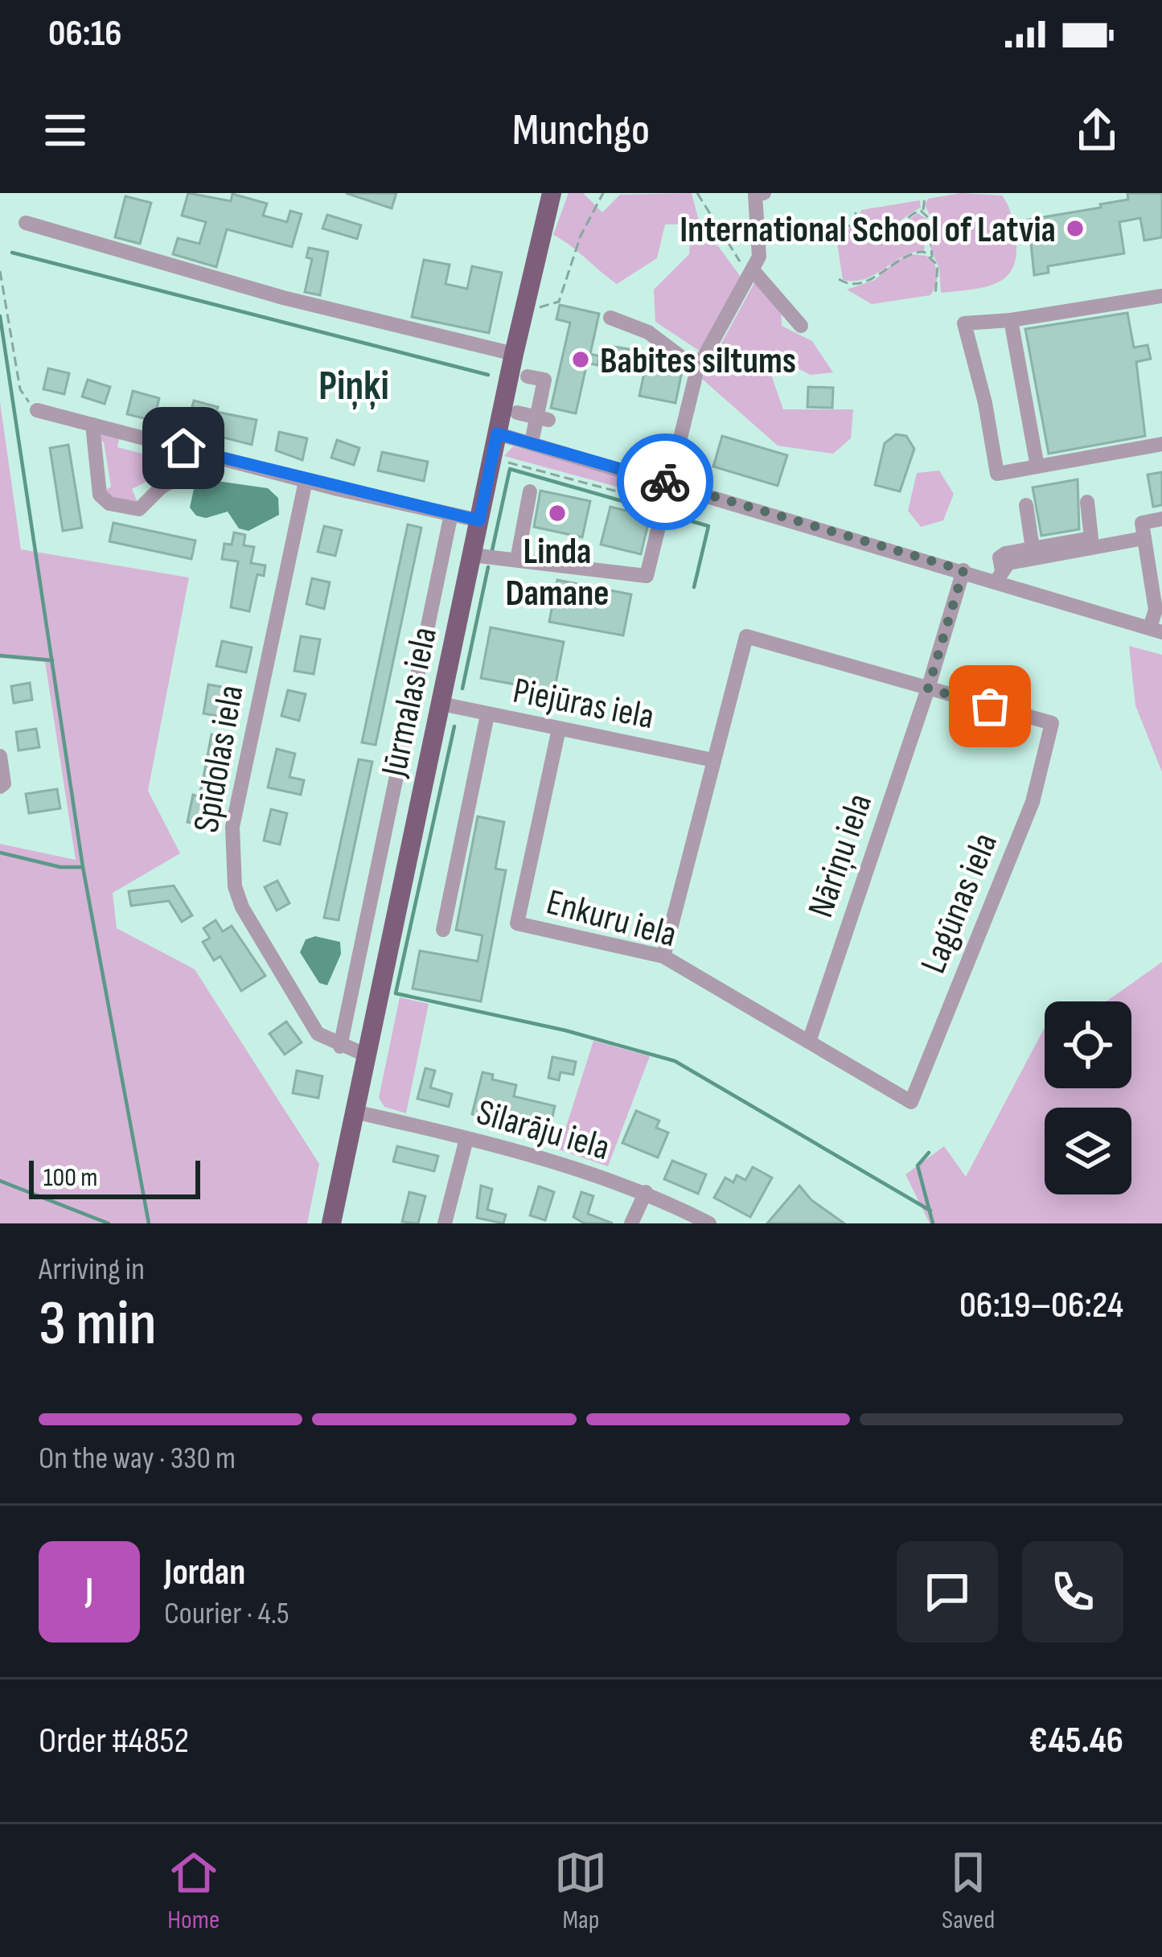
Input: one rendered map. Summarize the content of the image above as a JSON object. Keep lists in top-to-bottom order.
{
  "streets": {
    "main road": ["Jūrmalas iela"],
    "street": [
      "Piejūras iela",
      "Spīdolas iela",
      "Nāriņu iela",
      "Lagūnas iela",
      "Enkuru iela",
      "Silarāju iela"
    ]
  },
  "crossings": [
    ["Jūrmalas iela", "Piejūras iela"],
    ["Jūrmalas iela", "Spīdolas iela"],
    ["Jūrmalas iela", "Silarāju iela"],
    ["Piejūras iela", "Enkuru iela"],
    ["Nāriņu iela", "Lagūnas iela"],
    ["Nāriņu iela", "Enkuru iela"],
    ["Lagūnas iela", "Enkuru iela"]
  ],
  "districts": ["Piņķi"],
  "places": ["International School of Latvia", "Babites siltums", "Linda Damane"],
  "scale_bar": "100 m",
  "page": {
    "status": "06:16",
    "header": "Munchgo",
    "scale": "100 m",
    "heading": ["3 min", "Arriving in", "06:19–06:24"],
    "panel": [
      "Jordan",
      "Courier · 4.5",
      "Order #4852",
      "€45.46"
    ],
    "bar": "On the way · 330 m",
    "round": "J",
    "tabs": ["Home", "Map", "Saved"]
  }
}
